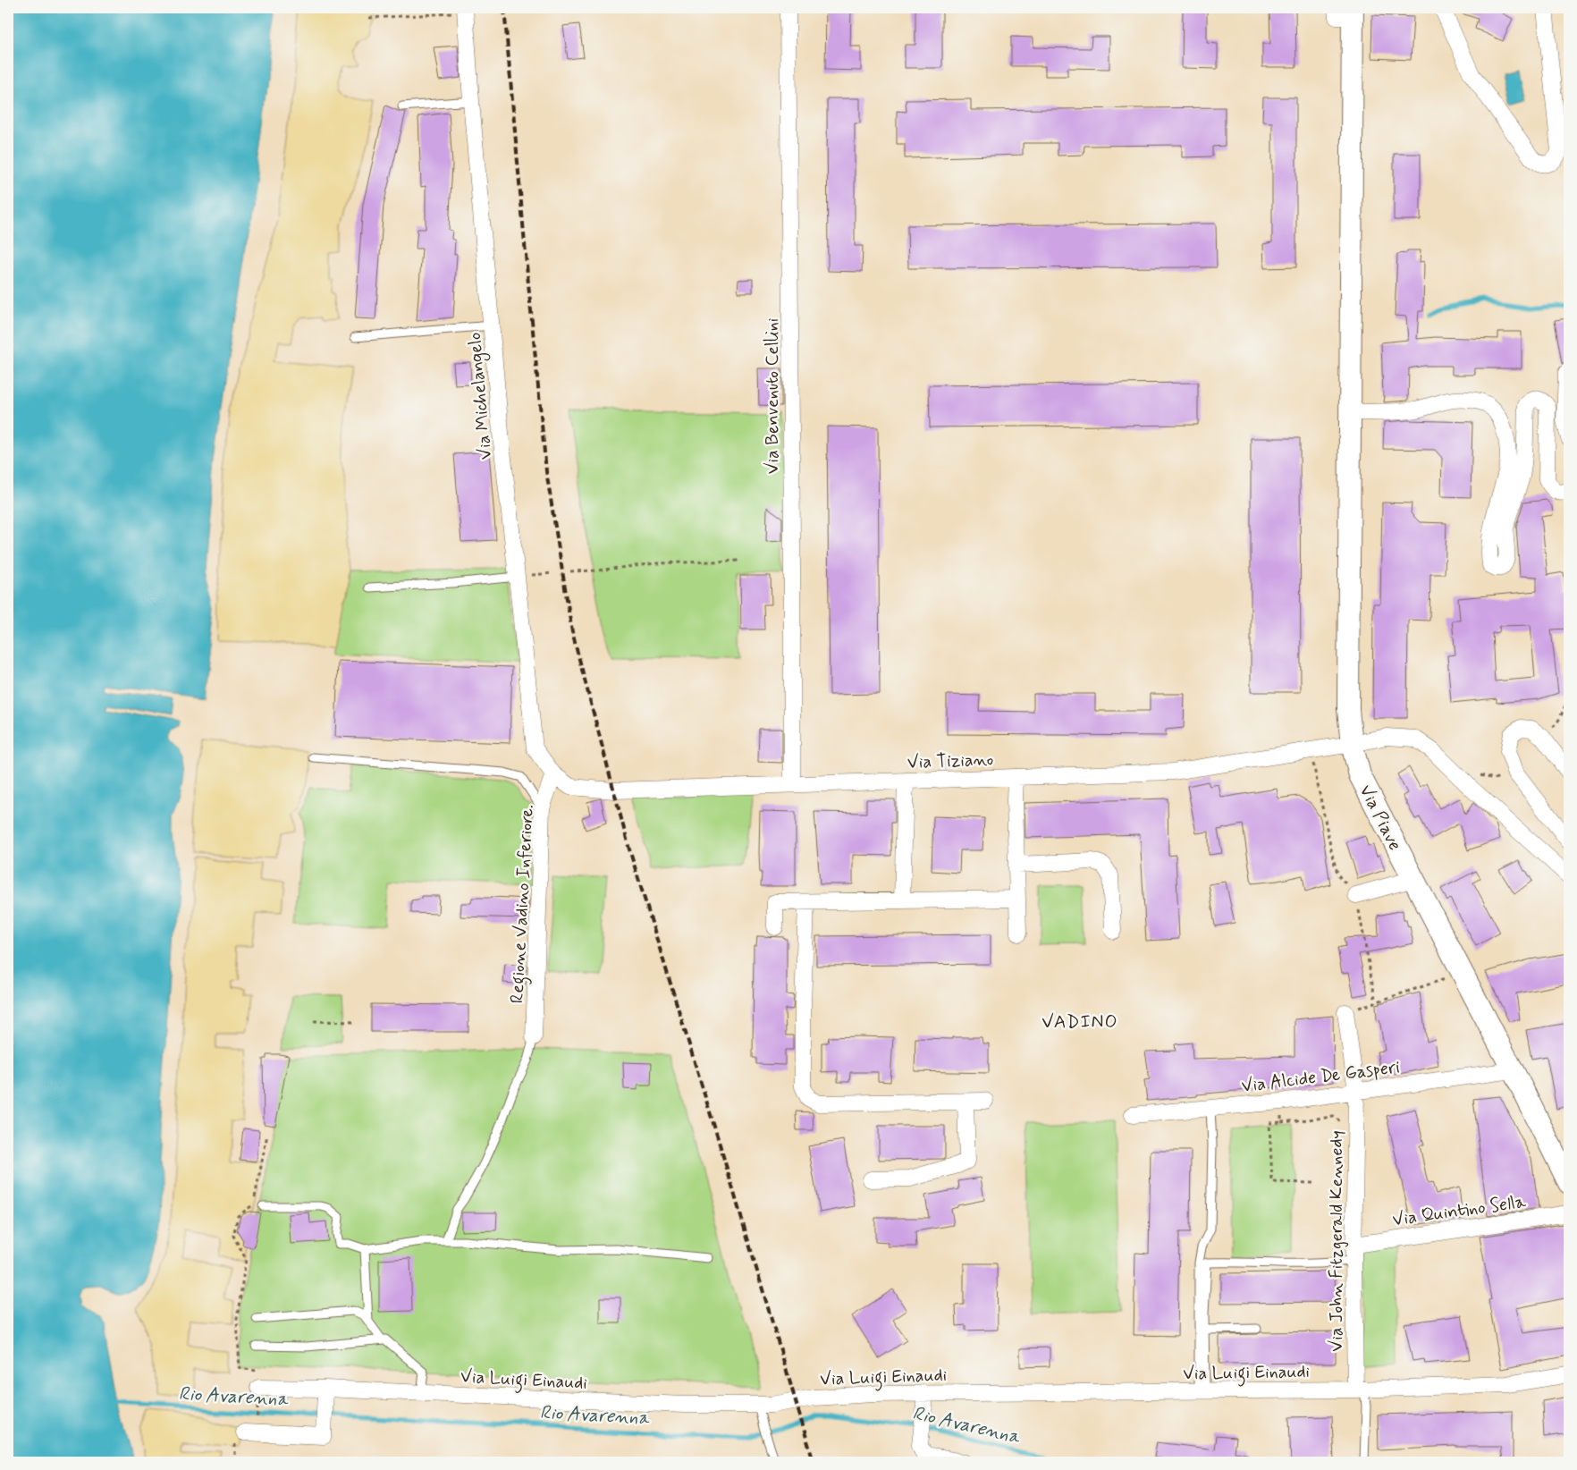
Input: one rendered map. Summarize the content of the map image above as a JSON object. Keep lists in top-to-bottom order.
{
  "streets": {
    "main road": ["Via Piave"],
    "street": [
      "Via Michelangelo",
      "Via Benvenuto Cellini",
      "Via Tiziano",
      "Regione Vadino Inferiore.",
      "Via Alcide De Gasperi",
      "Via Quintino Sella",
      "Via John Fitzgerald Kennedy",
      "Via Luigi Einaudi"
    ]
  },
  "crossings": [
    ["Via Michelangelo", "Via Tiziano"],
    ["Via Michelangelo", "Regione Vadino Inferiore."],
    ["Via Benvenuto Cellini", "Via Tiziano"],
    ["Via Tiziano", "Via Piave"],
    ["Via Tiziano", "Regione Vadino Inferiore."],
    ["Via Piave", "Via Alcide De Gasperi"],
    ["Via Alcide De Gasperi", "Via John Fitzgerald Kennedy"],
    ["Via Quintino Sella", "Via John Fitzgerald Kennedy"],
    ["Via John Fitzgerald Kennedy", "Via Luigi Einaudi"]
  ],
  "districts": ["VADINO"],
  "water": ["Rio Avarenna"]
}
